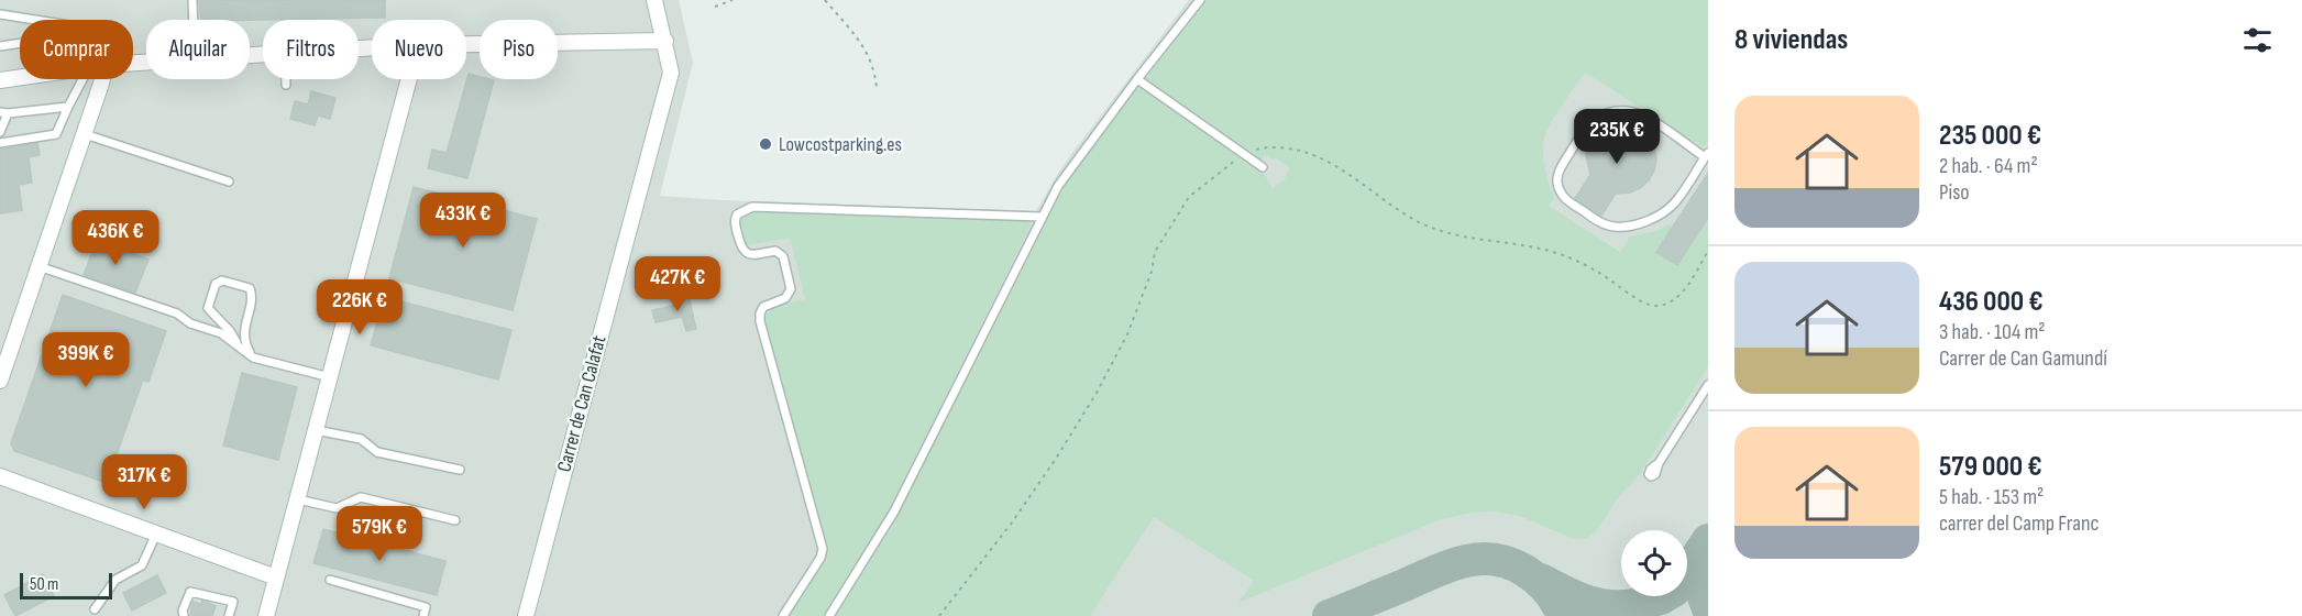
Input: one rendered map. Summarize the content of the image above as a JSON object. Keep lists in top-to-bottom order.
{
  "streets": {
    "street": ["Carrer de Can Calafat"]
  },
  "places": ["Lowcostparking.es"],
  "scale_bar": "50 m",
  "page": {
    "heading": "8 viviendas",
    "chip": [
      "Comprar",
      "Alquilar",
      "Filtros",
      "Nuevo",
      "Piso"
    ],
    "list": [
      {
        "name": "235 000 €",
        "note": "2 hab. · 64 m² · Piso"
      },
      {
        "name": "436 000 €",
        "note": "3 hab. · 104 m² · Carrer de Can Gamundí"
      },
      {
        "name": "579 000 €",
        "note": "5 hab. · 153 m² · carrer del Camp Franc"
      }
    ],
    "price": [
      "235K €",
      "433K €",
      "436K €",
      "427K €",
      "226K €",
      "399K €",
      "317K €",
      "579K €"
    ],
    "scale": "50 m"
  }
}
